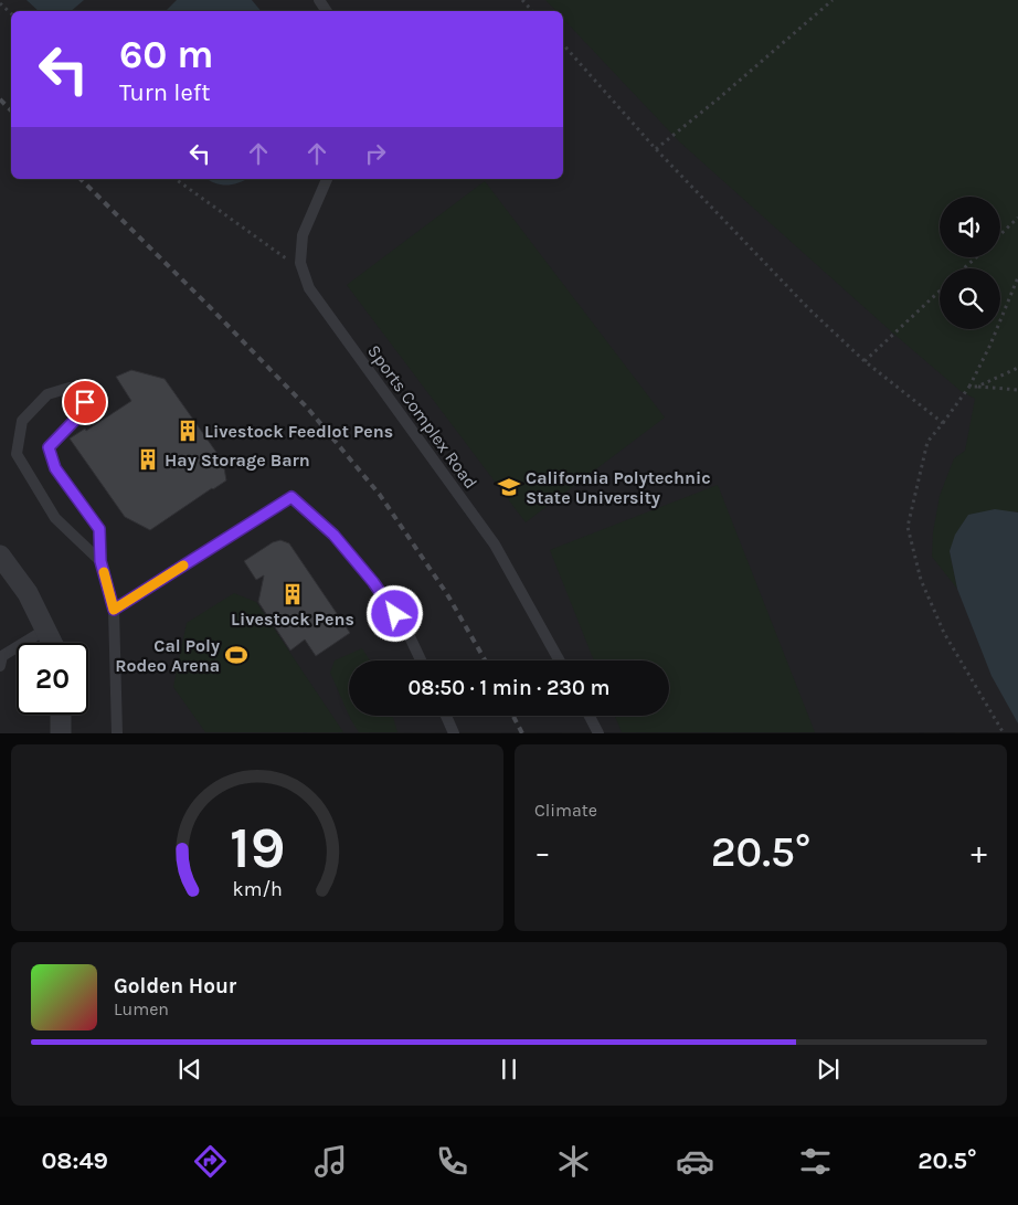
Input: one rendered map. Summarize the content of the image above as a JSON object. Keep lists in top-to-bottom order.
{
  "streets": {
    "lane": ["Sports Complex Road"]
  },
  "places": {
    "building": ["Livestock Feedlot Pens", "Hay Storage Barn", "Livestock Pens"],
    "school or university": ["California Polytechnic State University"],
    "sports": ["Cal Poly Rodeo Arena"]
  },
  "page": {
    "turn": ["60 m", "Turn left"],
    "limit": "20",
    "trip": "08:50 · 1 min · 230 m",
    "tile": "Climate",
    "heat": ["−", "20.5°", "+"],
    "song": ["Golden Hour", "Lumen"],
    "tabs": ["08:49", "20.5°"],
    "gauge": ["19", "km/h"]
  }
}
